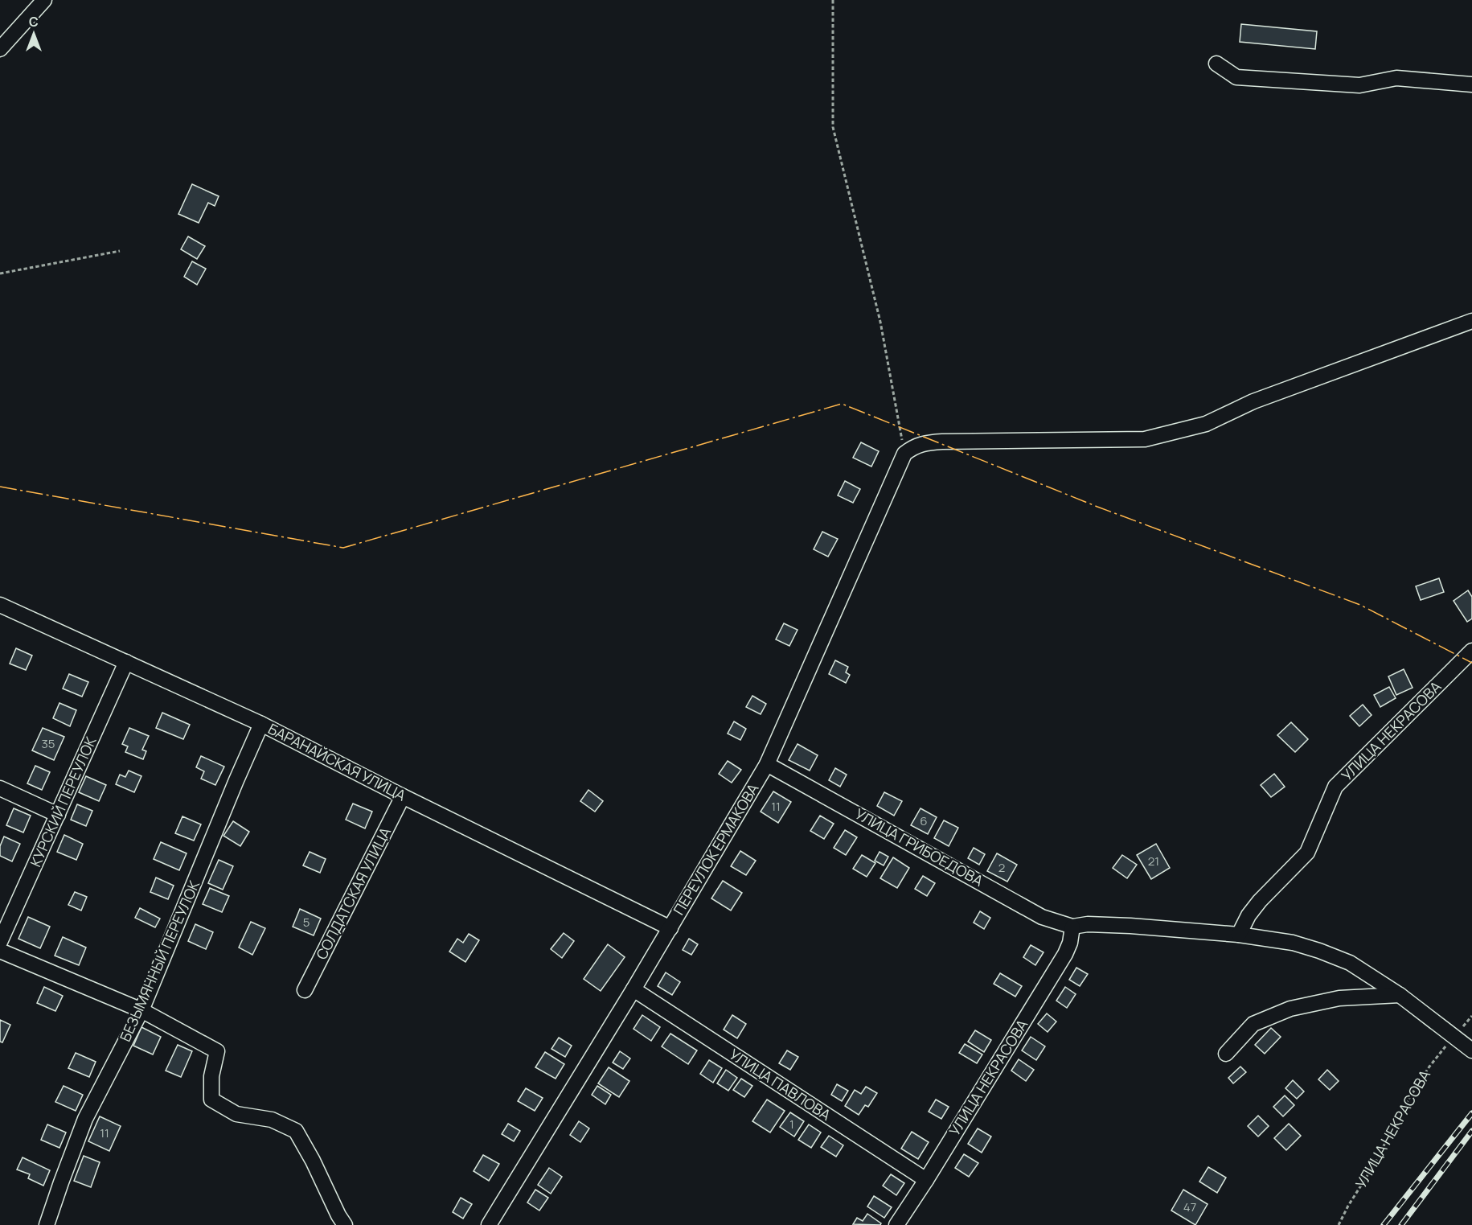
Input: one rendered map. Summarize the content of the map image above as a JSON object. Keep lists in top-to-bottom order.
{
  "streets": {
    "street": [
      "УЛИЦА НЕКРАСОВА",
      "БАРАНАЙСКАЯ УЛИЦА",
      "КУРСКИЙ ПЕРЕУЛОК",
      "УЛИЦА ГРИБОЕДОВА",
      "ПЕРЕУЛОК ЕРМАКОВА",
      "СОЛДАТСКАЯ УЛИЦА",
      "БЕЗЫМЯННЫЙ ПЕРЕУЛОК",
      "УЛИЦА ПАВЛОВА"
    ]
  },
  "crossings": [
    ["УЛИЦА НЕКРАСОВА", "УЛИЦА ГРИБОЕДОВА"],
    ["УЛИЦА НЕКРАСОВА", "УЛИЦА ПАВЛОВА"],
    ["БАРАНАЙСКАЯ УЛИЦА", "КУРСКИЙ ПЕРЕУЛОК"],
    ["БАРАНАЙСКАЯ УЛИЦА", "ПЕРЕУЛОК ЕРМАКОВА"],
    ["БАРАНАЙСКАЯ УЛИЦА", "СОЛДАТСКАЯ УЛИЦА"],
    ["БАРАНАЙСКАЯ УЛИЦА", "БЕЗЫМЯННЫЙ ПЕРЕУЛОК"],
    ["УЛИЦА ГРИБОЕДОВА", "ПЕРЕУЛОК ЕРМАКОВА"],
    ["ПЕРЕУЛОК ЕРМАКОВА", "УЛИЦА ПАВЛОВА"]
  ],
  "house_numbers": [
    "35",
    "11",
    "6",
    "21",
    "2",
    "5",
    "1",
    "11",
    "47"
  ],
  "north": "top"
}
